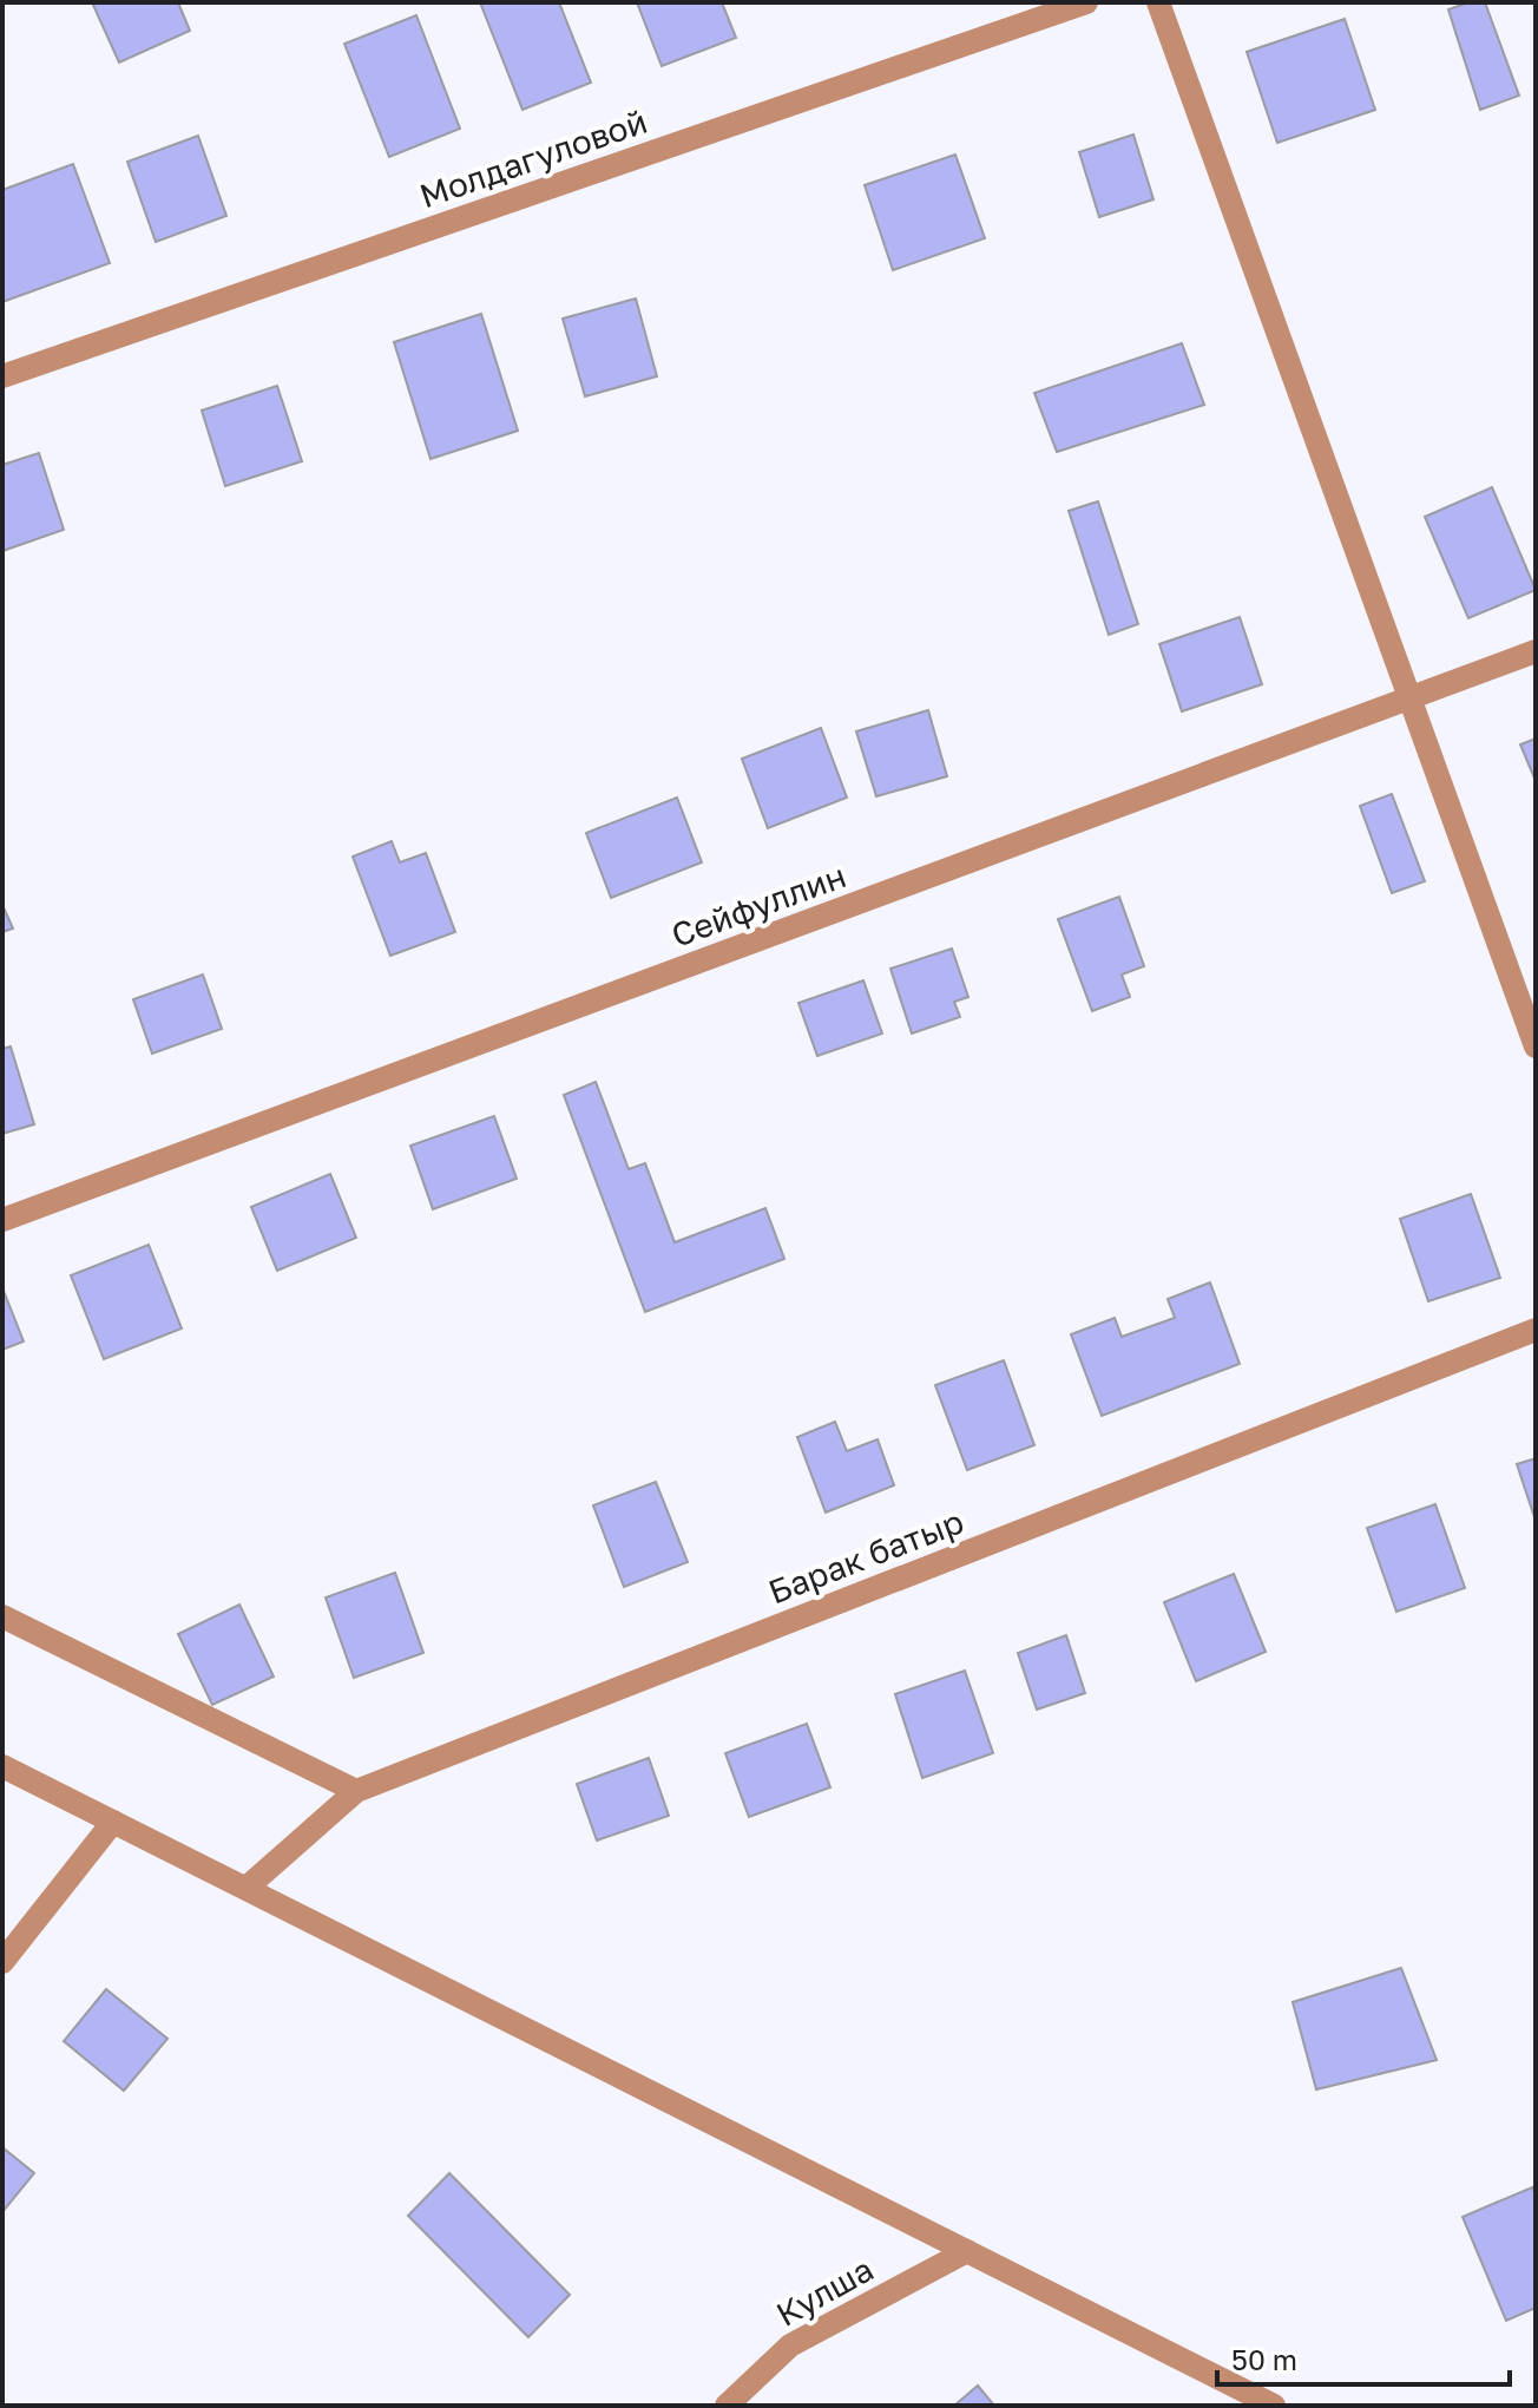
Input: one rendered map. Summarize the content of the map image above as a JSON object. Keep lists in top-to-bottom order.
{
  "streets": {
    "street": [
      "Молдагуловой",
      "Сейфуллин",
      "Барак батыр",
      "Кулша"
    ]
  },
  "scale_bar": "50 m"
}
